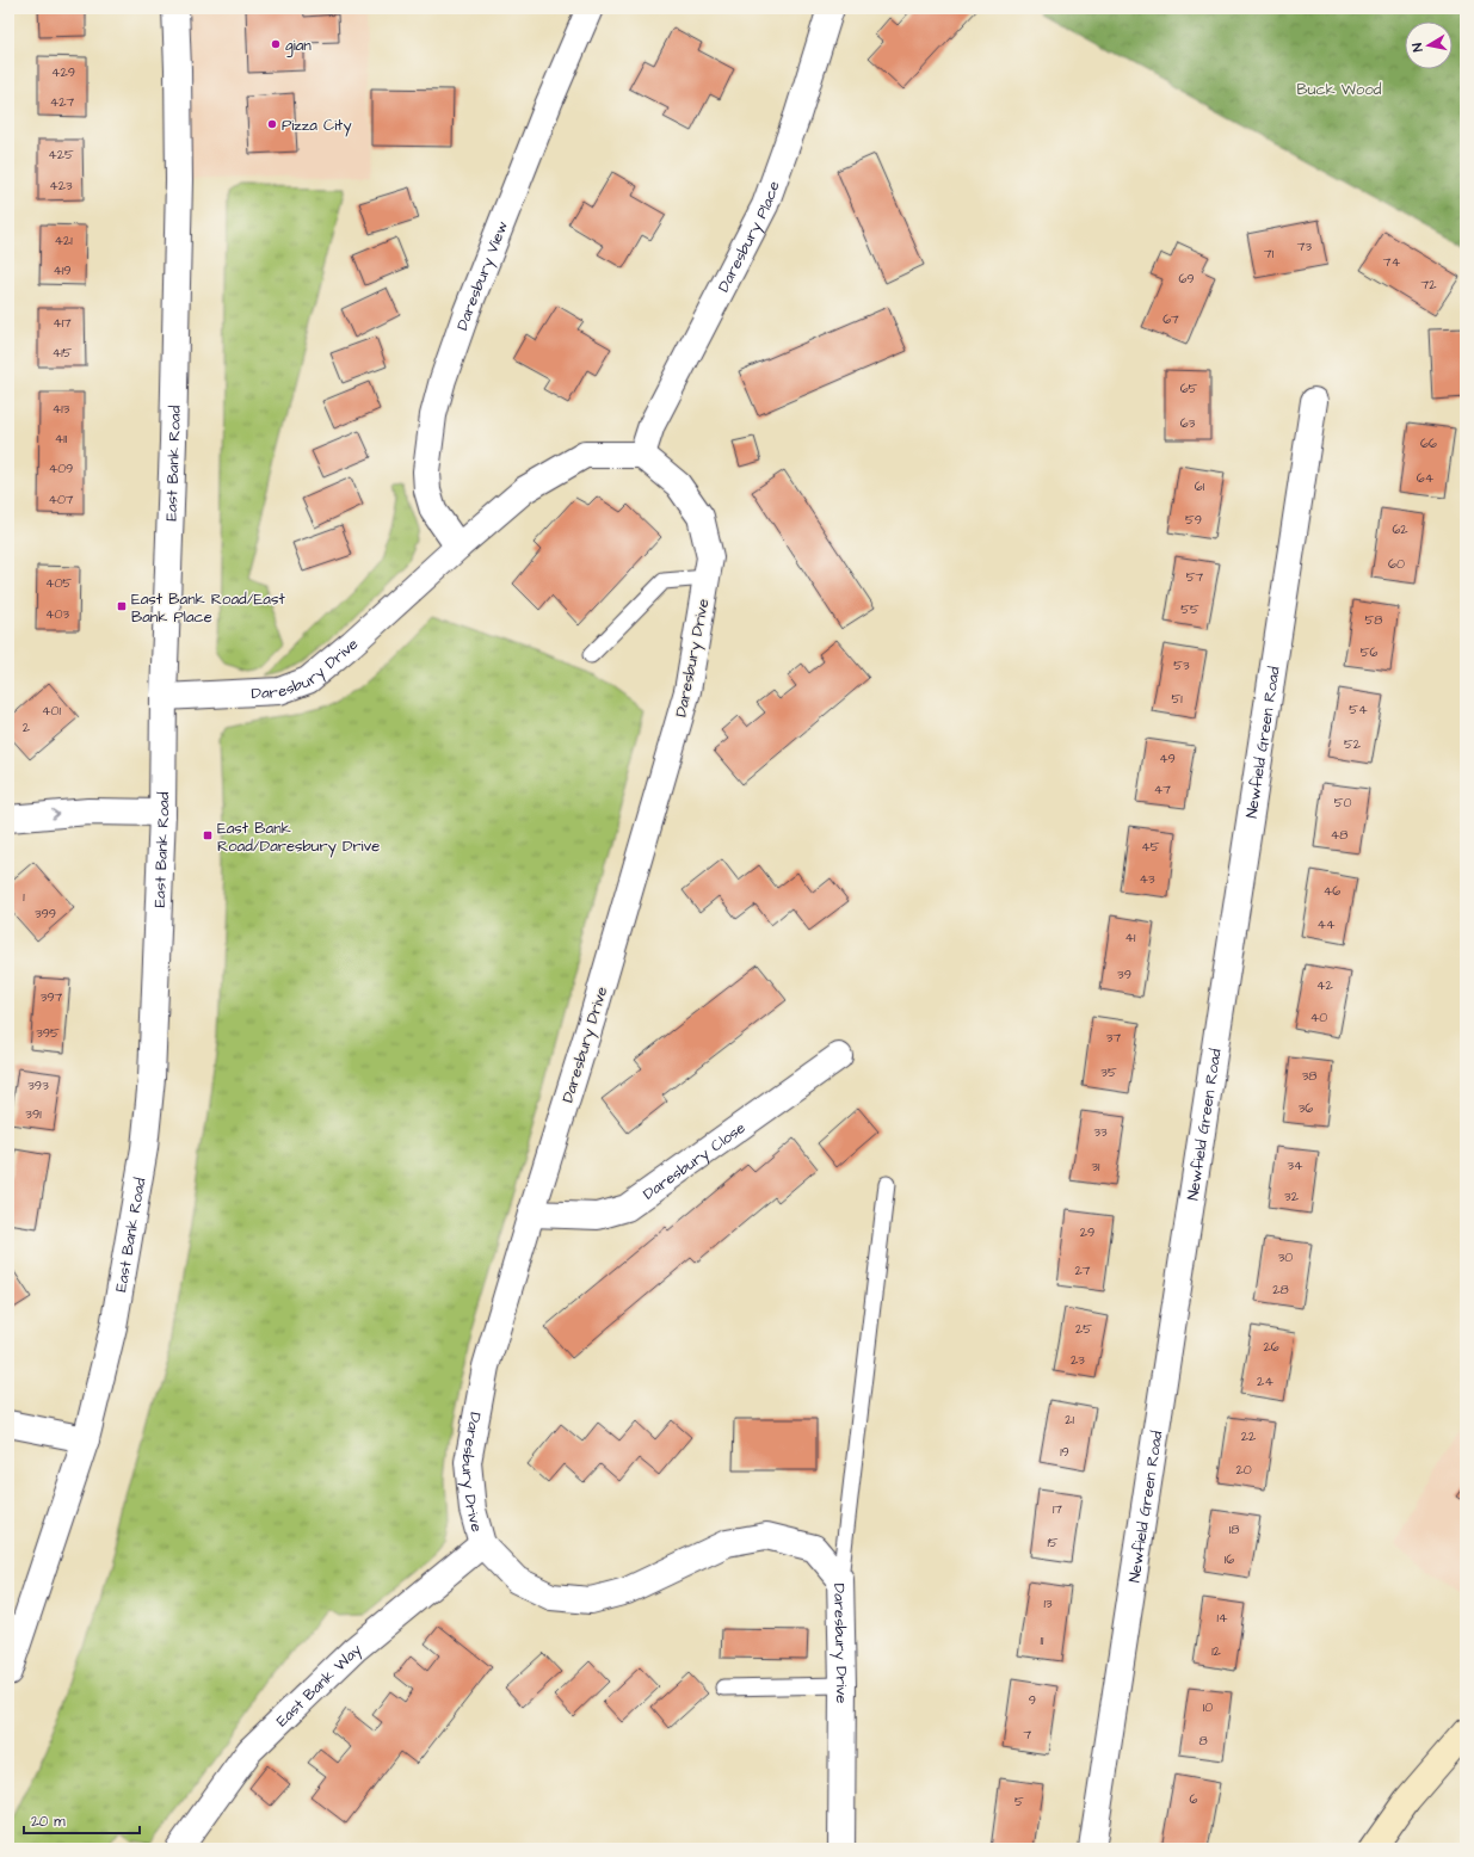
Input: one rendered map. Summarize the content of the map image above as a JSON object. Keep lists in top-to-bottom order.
{
  "streets": {
    "street": [
      "Daresbury Place",
      "Daresbury View",
      "East Bank Road",
      "Daresbury Drive",
      "Newfield Green Road",
      "Daresbury Close",
      "East Bank Way"
    ]
  },
  "crossings": [
    ["Daresbury Place", "Daresbury Drive"],
    ["Daresbury View", "Daresbury Drive"],
    ["East Bank Road", "Daresbury Drive"],
    ["Daresbury Drive", "Daresbury Close"],
    ["Daresbury Drive", "East Bank Way"]
  ],
  "parks": ["Buck Wood"],
  "places": {
    "other": ["gian", "Pizza City"],
    "transit": ["East Bank Road/East Bank Place", "East Bank Road/Daresbury Drive"]
  },
  "house_numbers": [
    "429",
    "427",
    "425",
    "423",
    "421",
    "73",
    "71",
    "74",
    "419",
    "69",
    "72",
    "67",
    "417",
    "415",
    "65",
    "413",
    "63",
    "411",
    "66",
    "409",
    "64",
    "61",
    "407",
    "59",
    "62",
    "60",
    "57",
    "405",
    "55",
    "403",
    "58",
    "56",
    "53",
    "51",
    "54",
    "401",
    "2",
    "52",
    "49",
    "47",
    "50",
    "48",
    "45",
    "43",
    "46",
    "1",
    "399",
    "44",
    "41",
    "39",
    "42",
    "397",
    "40",
    "395",
    "37",
    "35",
    "38",
    "393",
    "36",
    "391",
    "33",
    "34",
    "31",
    "32",
    "29",
    "30",
    "27",
    "28",
    "25",
    "26",
    "23",
    "24",
    "21",
    "22",
    "19",
    "20",
    "17",
    "18",
    "15",
    "16",
    "13",
    "14",
    "11",
    "12",
    "9",
    "10",
    "7",
    "8",
    "6",
    "5"
  ],
  "scale_bar": "20 m",
  "north": "left"
}
